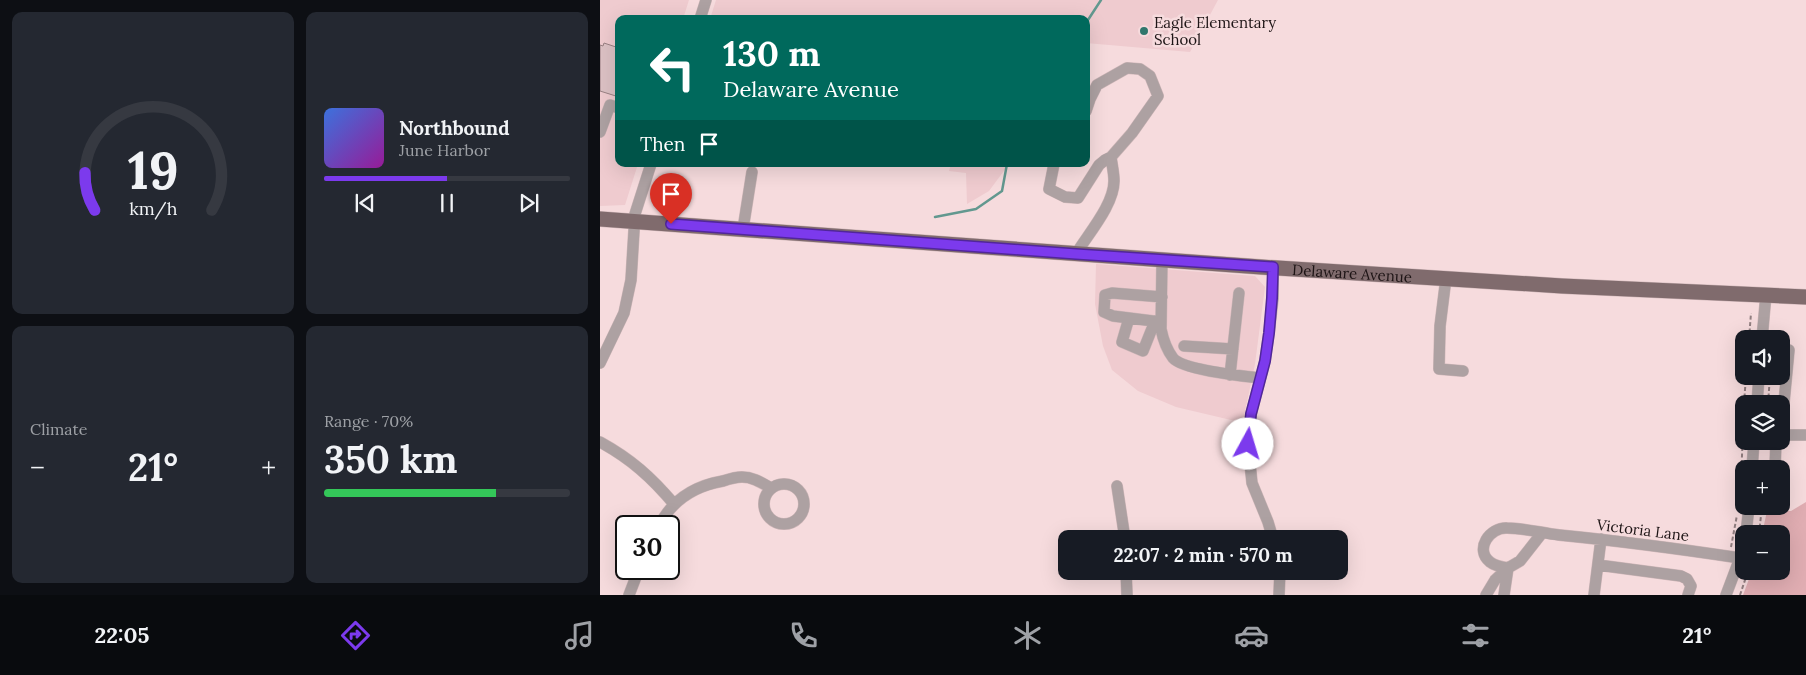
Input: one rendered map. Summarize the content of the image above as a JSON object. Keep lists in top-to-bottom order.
{
  "streets": {
    "main road": ["Delaware Avenue"],
    "street": ["Victoria Lane"]
  },
  "places": ["Eagle Elementary School"],
  "page": {
    "turn": ["130 m", "Delaware Avenue"],
    "song": ["Northbound", "June Harbor"],
    "then": "Then",
    "tile": [
      "Climate",
      ["Range · 70%", "350 km"]
    ],
    "map_buttons": ["+", "−"],
    "heat": ["−", "21°", "+"],
    "limit": "30",
    "trip": "22:07 · 2 min · 570 m",
    "tabs": ["22:05", "21°"],
    "gauge": ["19", "km/h"]
  }
}
